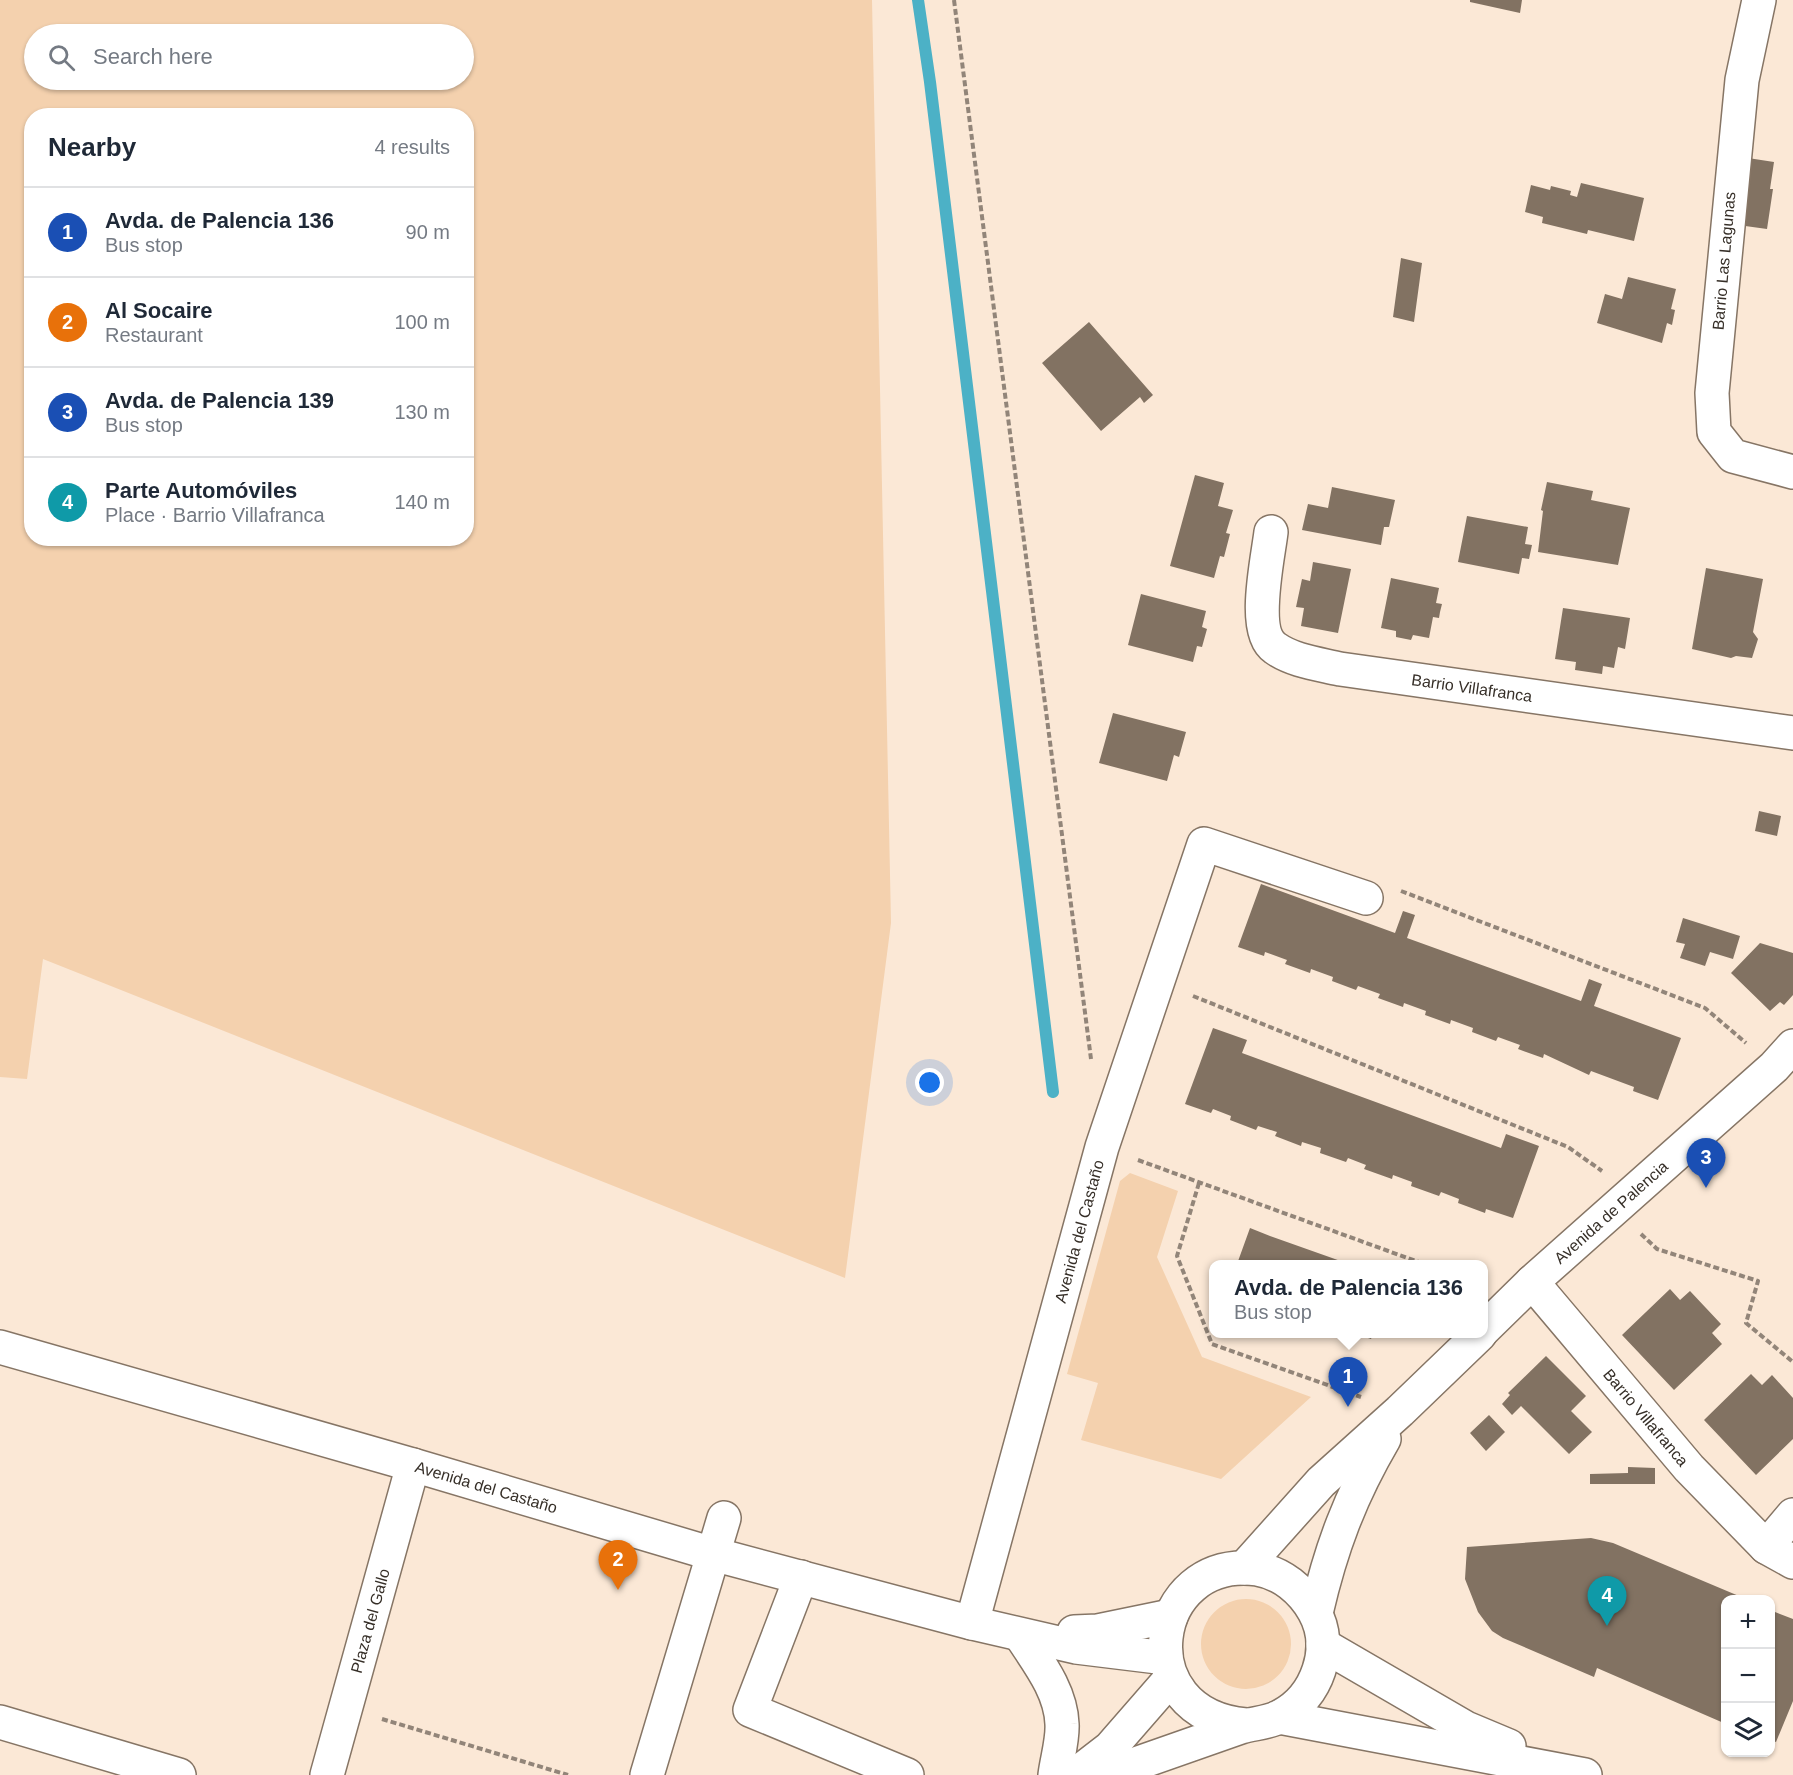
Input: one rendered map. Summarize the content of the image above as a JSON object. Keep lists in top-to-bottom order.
{
  "streets": {
    "main road": [
      "Barrio Las Lagunas",
      "Barrio Villafranca",
      "Avenida de Palencia",
      "Avenida del Castaño",
      "Plaza del Gallo"
    ]
  },
  "crossings": [
    ["Barrio Villafranca", "Avenida de Palencia"],
    ["Avenida del Castaño", "Plaza del Gallo"]
  ],
  "page": {
    "search": "Search here",
    "heading": ["Nearby", "4 results"],
    "list": [
      {
        "mark": "1",
        "name": "Avda. de Palencia 136",
        "note": "Bus stop",
        "value": "90 m"
      },
      {
        "mark": "2",
        "name": "Al Socaire",
        "note": "Restaurant",
        "value": "100 m"
      },
      {
        "mark": "3",
        "name": "Avda. de Palencia 139",
        "note": "Bus stop",
        "value": "130 m"
      },
      {
        "mark": "4",
        "name": "Parte Automóviles",
        "note": "Place · Barrio Villafranca",
        "value": "140 m"
      }
    ],
    "pins": [
      "3",
      "1",
      "2",
      "4"
    ],
    "popup": ["Avda. de Palencia 136", "Bus stop"],
    "map_buttons": ["+", "−"]
  }
}
